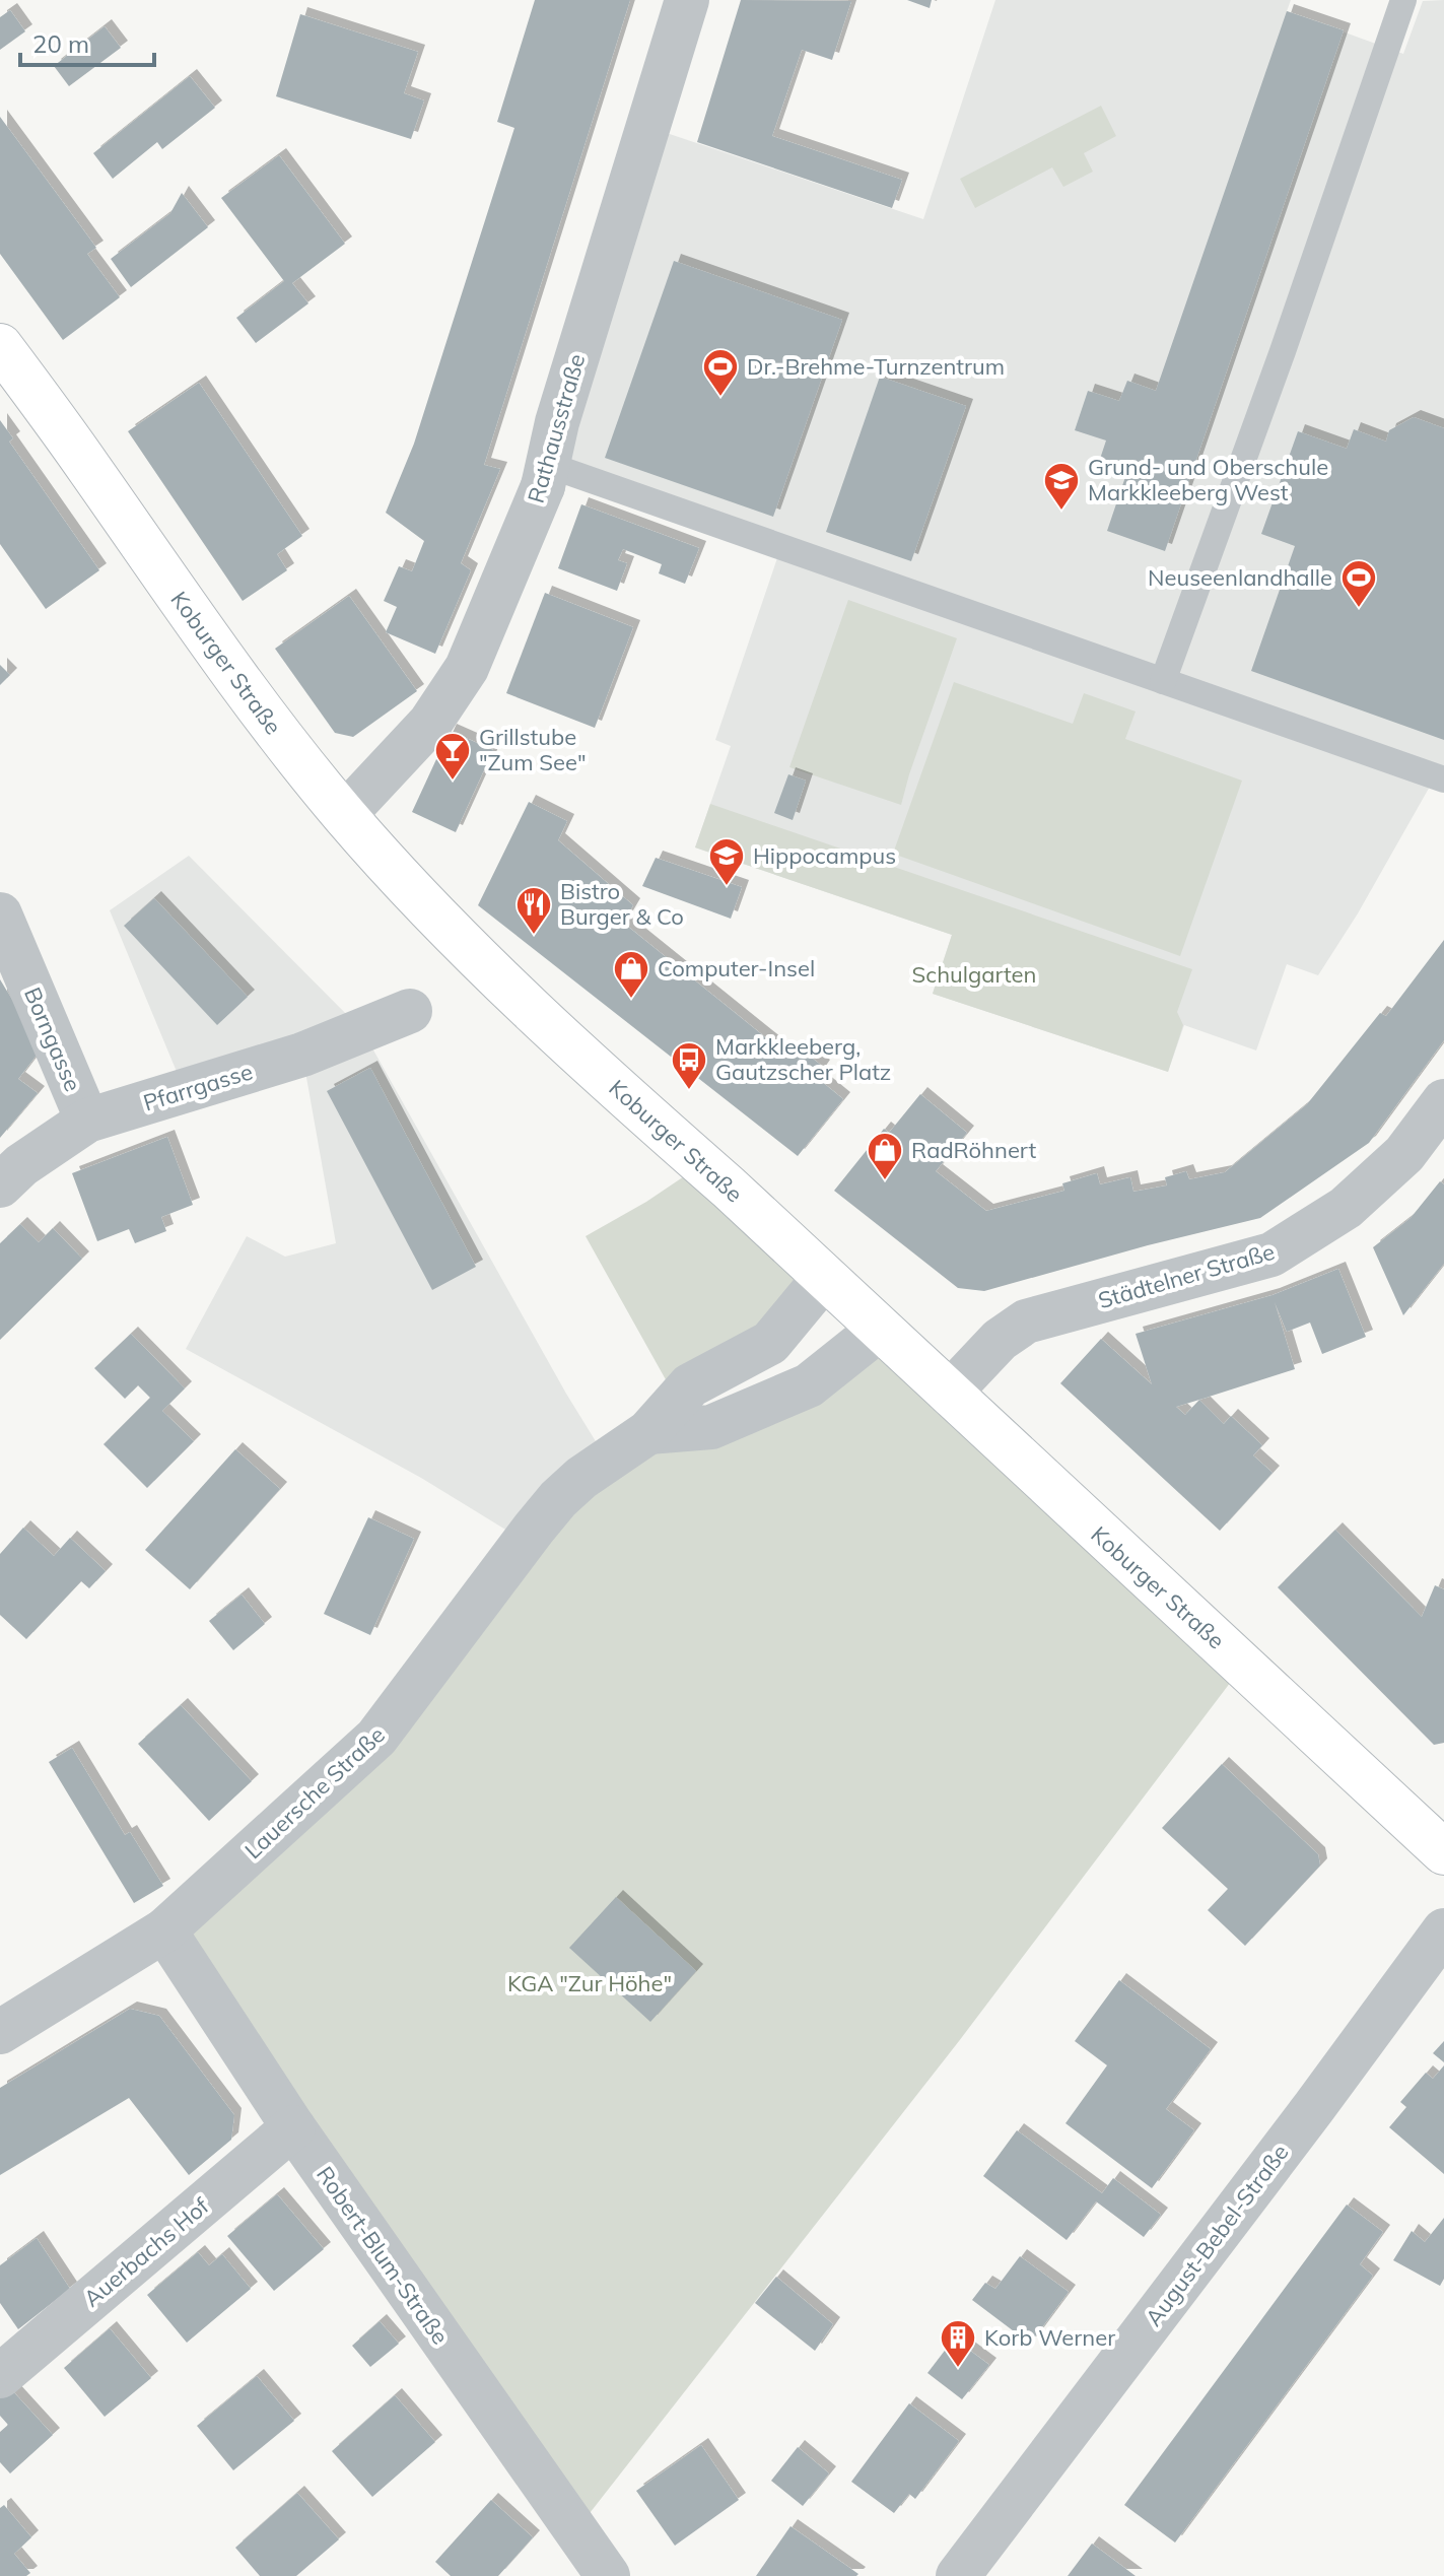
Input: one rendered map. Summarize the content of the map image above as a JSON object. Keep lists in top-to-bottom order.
{
  "streets": {
    "main road": ["Koburger Straße"],
    "street": [
      "Rathausstraße",
      "Borngasse",
      "Pfarrgasse",
      "Städtelner Straße",
      "Lauersche Straße",
      "August-Bebel-Straße",
      "Auerbachs Hof",
      "Robert-Blum-Straße"
    ]
  },
  "crossings": [
    ["Rathausstraße", "Koburger Straße"],
    ["Koburger Straße", "Städtelner Straße"],
    ["Koburger Straße", "Lauersche Straße"],
    ["Borngasse", "Pfarrgasse"],
    ["Lauersche Straße", "Robert-Blum-Straße"],
    ["Auerbachs Hof", "Robert-Blum-Straße"]
  ],
  "parks": ["Schulgarten", "KGA \"Zur Höhe\""],
  "places": {
    "sports": ["Dr.-Brehme-Turnzentrum", "Neuseenlandhalle"],
    "school or university": ["Grund- und Oberschule Markkleeberg West", "Hippocampus"],
    "bar": ["Grillstube \"Zum See\""],
    "restaurant": ["Bistro Burger & Co"],
    "shop": ["Computer-Insel", "RadRöhnert"],
    "bus stop": ["Markkleeberg, Gautzscher Platz"],
    "building": ["Korb Werner"]
  },
  "scale_bar": "20 m"
}
